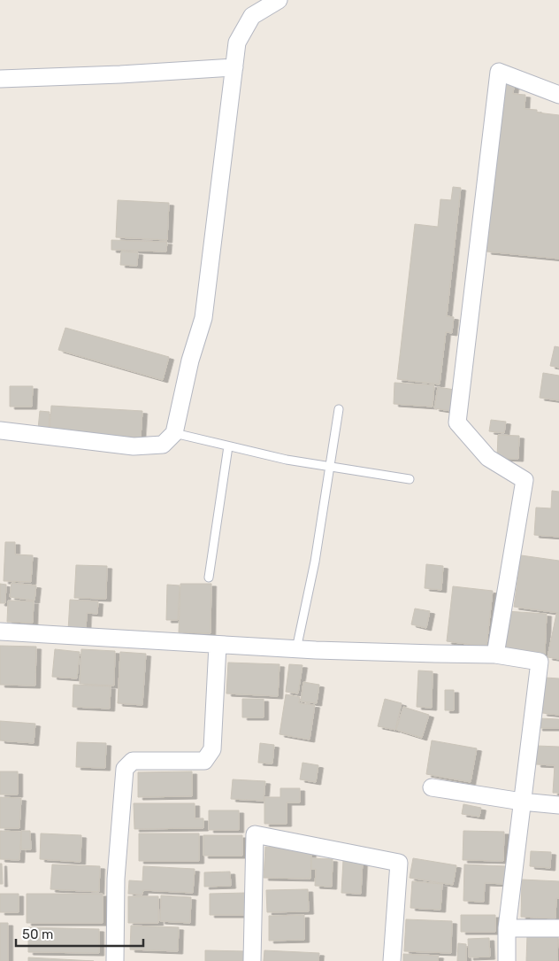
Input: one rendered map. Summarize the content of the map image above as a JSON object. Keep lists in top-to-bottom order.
{
  "scale_bar": "50 m"
}
